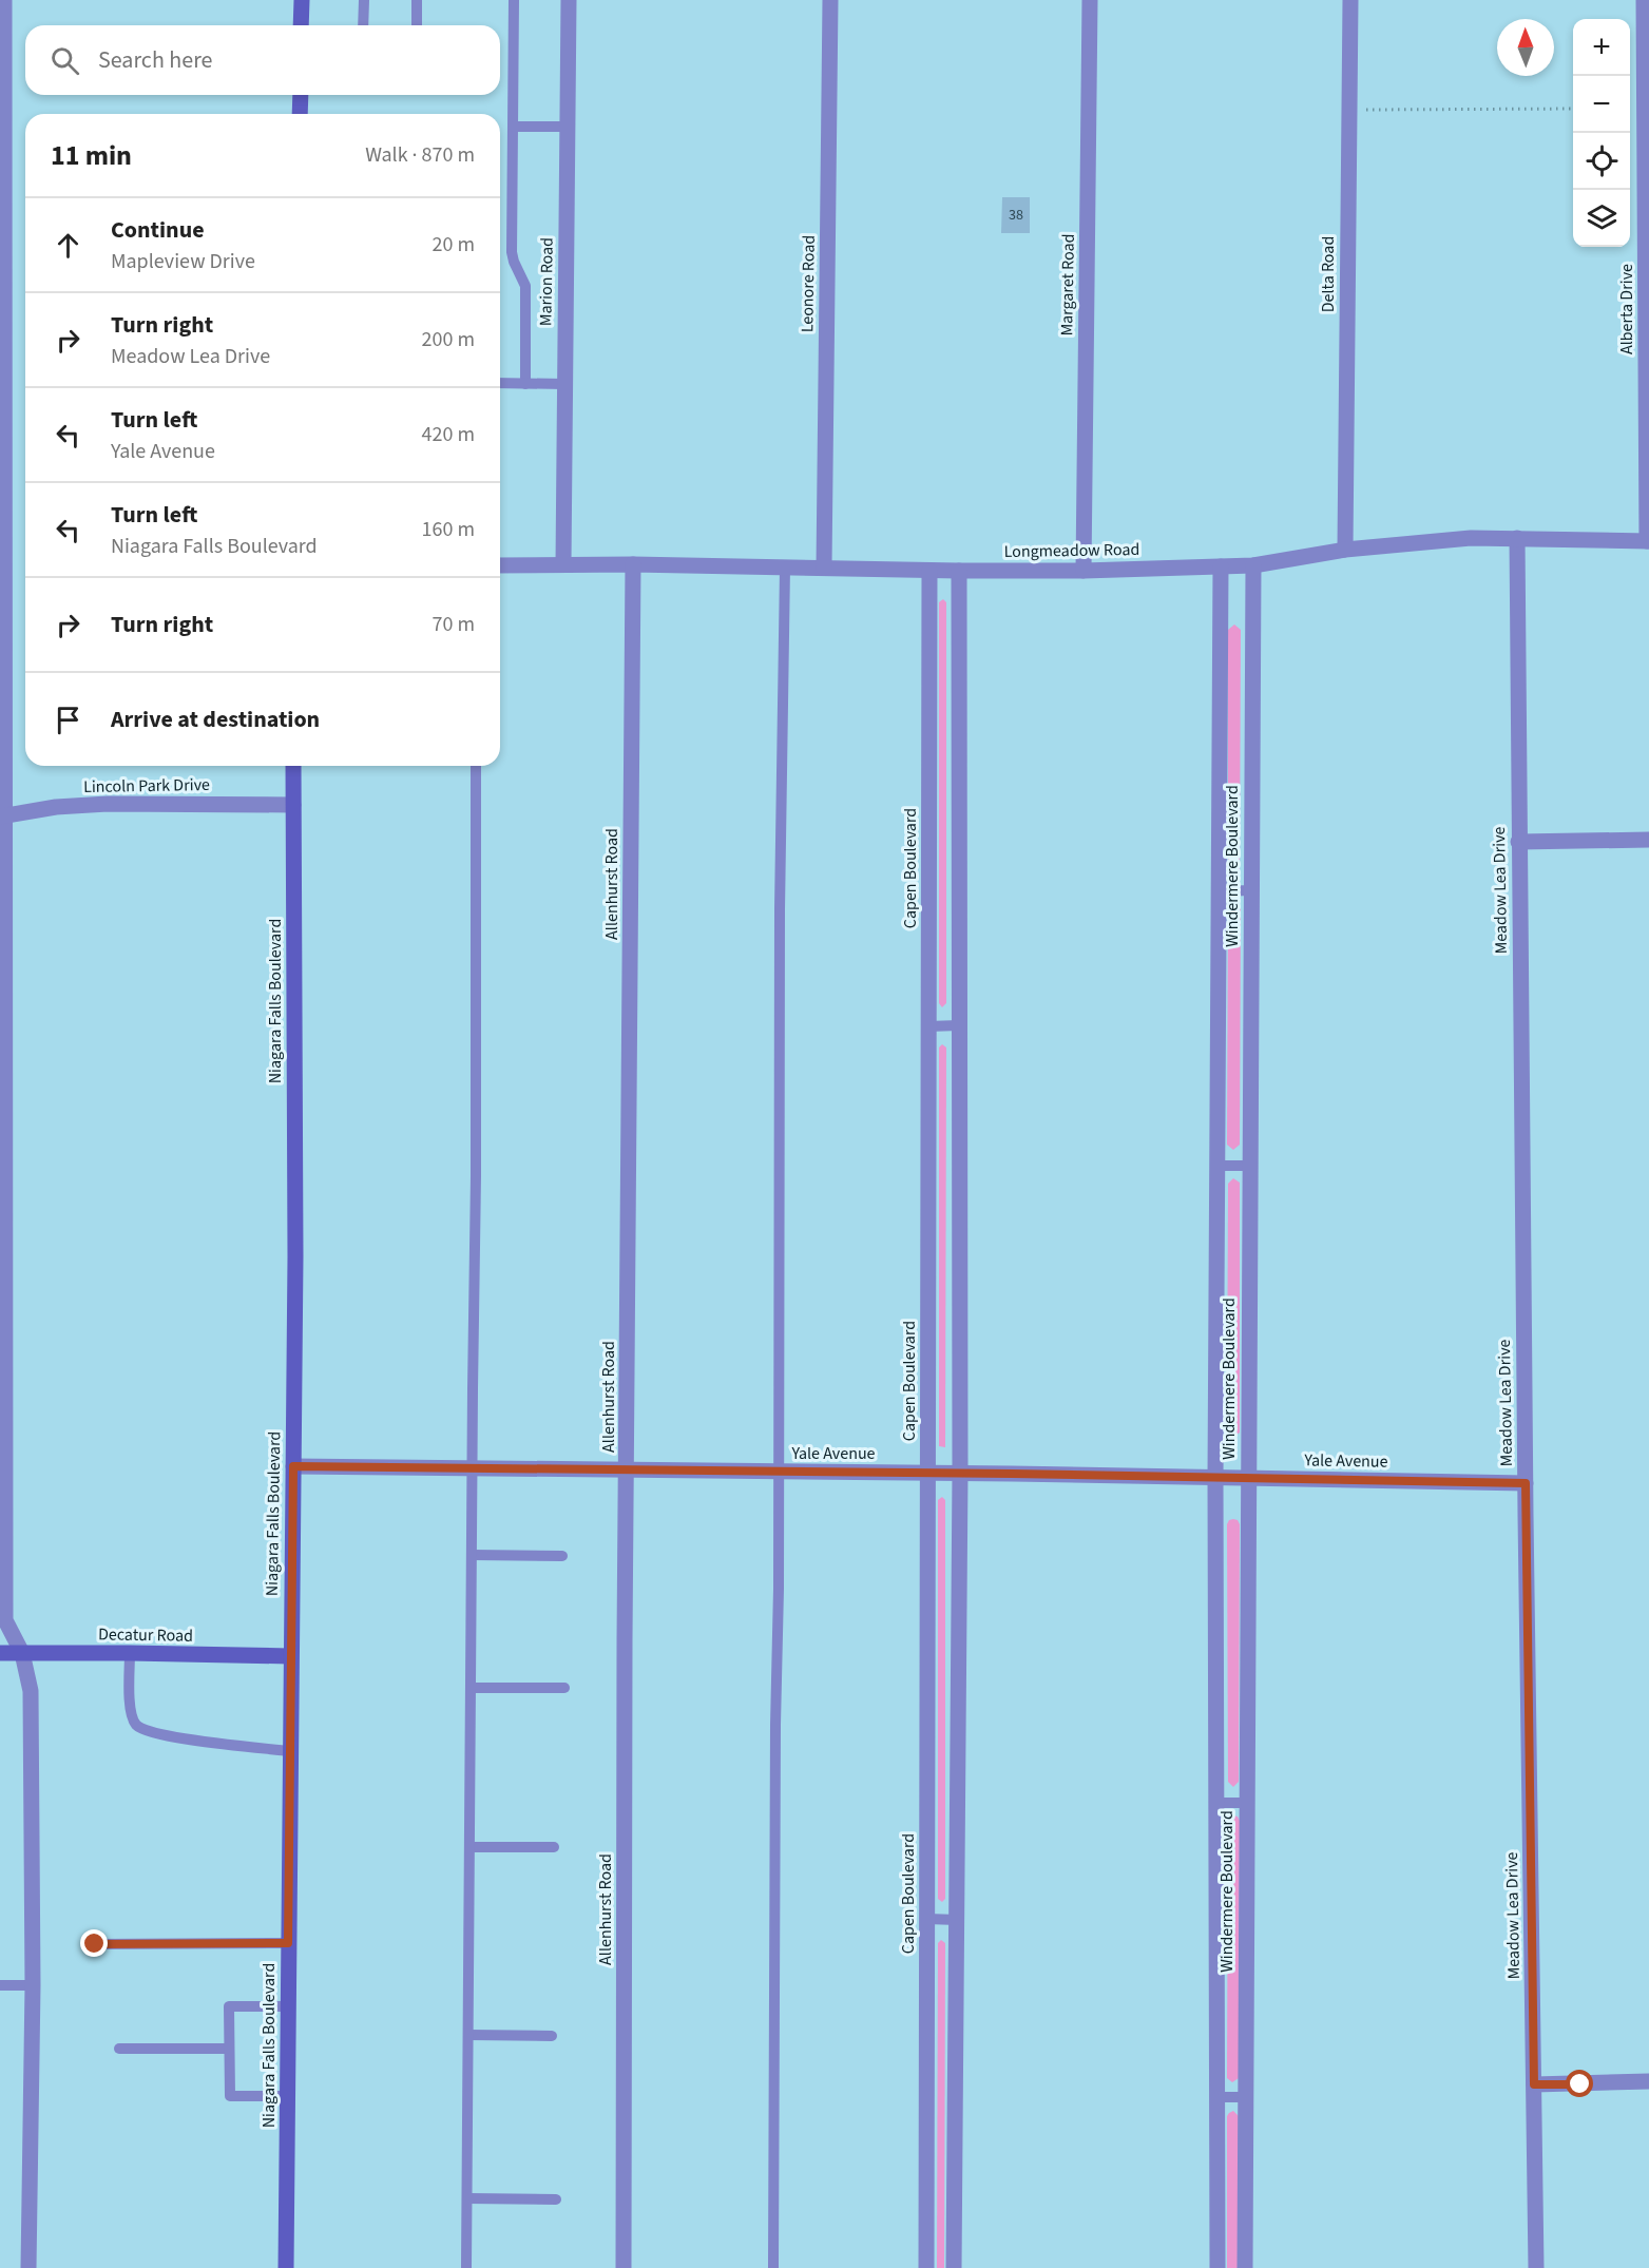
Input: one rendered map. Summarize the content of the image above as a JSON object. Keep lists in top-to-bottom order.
{
  "streets": {
    "main road": ["Niagara Falls Boulevard", "Decatur Road"],
    "street": [
      "Delta Road",
      "Marion Road",
      "Leonore Road",
      "Margaret Road",
      "Alberta Drive",
      "Longmeadow Road",
      "Lincoln Park Drive",
      "Windermere Boulevard",
      "Capen Boulevard",
      "Allenhurst Road",
      "Meadow Lea Drive",
      "Yale Avenue"
    ]
  },
  "crossings": [
    ["Delta Road", "Longmeadow Road"],
    ["Marion Road", "Longmeadow Road"],
    ["Leonore Road", "Longmeadow Road"],
    ["Margaret Road", "Longmeadow Road"],
    ["Alberta Drive", "Longmeadow Road"],
    ["Longmeadow Road", "Windermere Boulevard"],
    ["Longmeadow Road", "Capen Boulevard"],
    ["Longmeadow Road", "Allenhurst Road"],
    ["Longmeadow Road", "Meadow Lea Drive"],
    ["Lincoln Park Drive", "Niagara Falls Boulevard"],
    ["Windermere Boulevard", "Yale Avenue"],
    ["Capen Boulevard", "Yale Avenue"],
    ["Allenhurst Road", "Yale Avenue"],
    ["Meadow Lea Drive", "Yale Avenue"],
    ["Niagara Falls Boulevard", "Yale Avenue"],
    ["Niagara Falls Boulevard", "Decatur Road"]
  ],
  "house_numbers": ["38"],
  "north": "top",
  "page": {
    "map_buttons": ["+", "−"],
    "search": "Search here",
    "heading": ["11 min", "Walk · 870 m"],
    "list": [
      ["Continue", "Mapleview Drive", "20 m"],
      ["Turn right", "Meadow Lea Drive", "200 m"],
      ["Turn left", "Yale Avenue", "420 m"],
      ["Turn left", "Niagara Falls Boulevard", "160 m"],
      ["Turn right", "70 m"],
      "Arrive at destination"
    ]
  }
}
